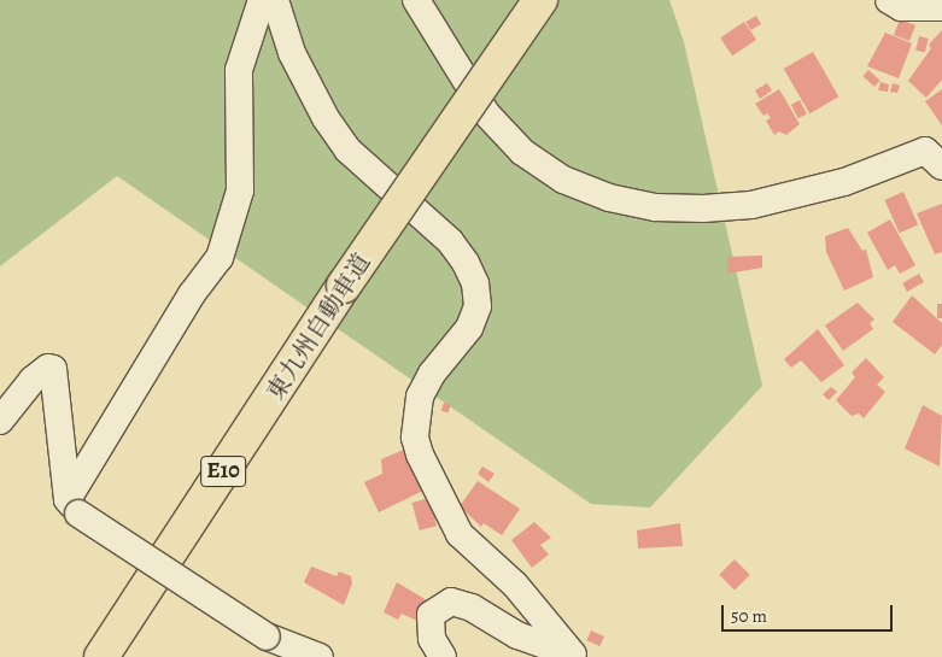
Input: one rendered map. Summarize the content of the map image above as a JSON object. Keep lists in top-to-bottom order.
{
  "streets": {
    "highway": ["東九州自動車道", "E10"]
  },
  "scale_bar": "50 m"
}
